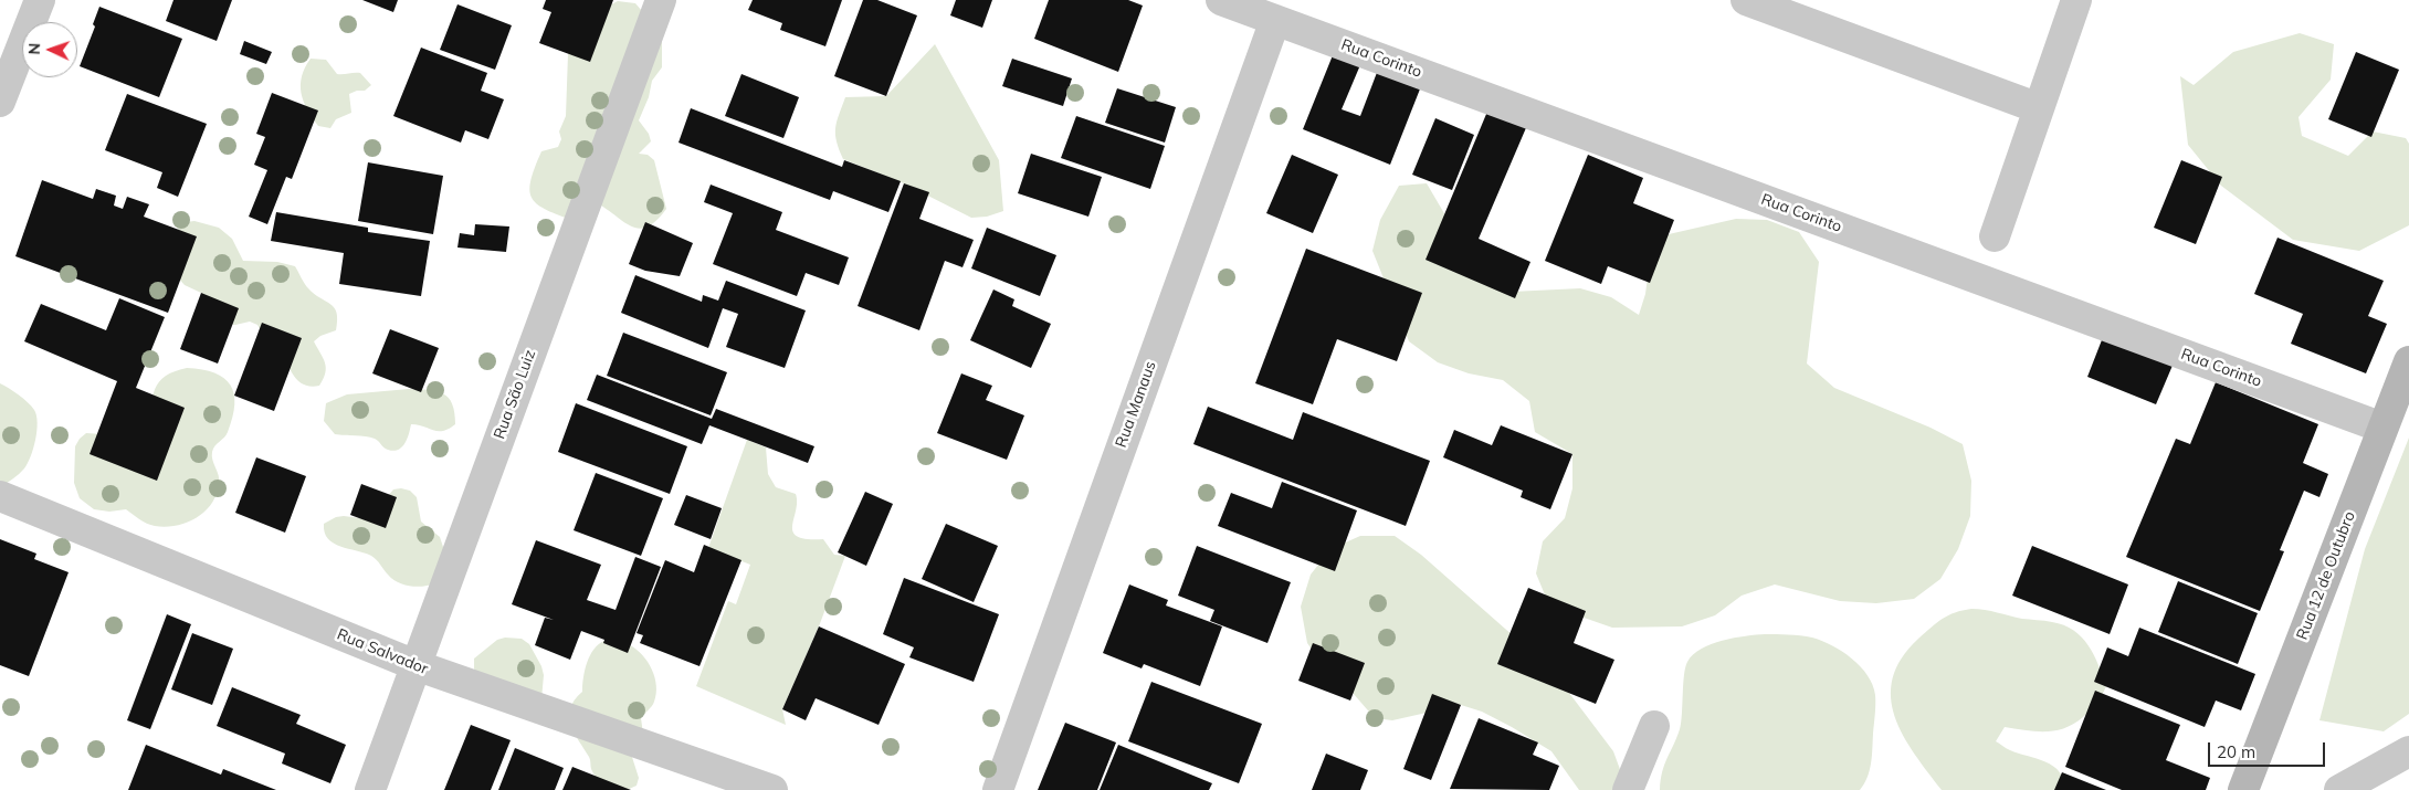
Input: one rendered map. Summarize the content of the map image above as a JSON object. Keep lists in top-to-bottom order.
{
  "streets": {
    "main road": ["Rua 12 de Outubro"],
    "street": [
      "Rua Corinto",
      "Rua São Luiz",
      "Rua Manaus",
      "Rua Salvador"
    ]
  },
  "crossings": [
    ["Rua Corinto", "Rua Manaus"],
    ["Rua Corinto", "Rua 12 de Outubro"],
    ["Rua São Luiz", "Rua Salvador"]
  ],
  "scale_bar": "20 m",
  "north": "left"
}
